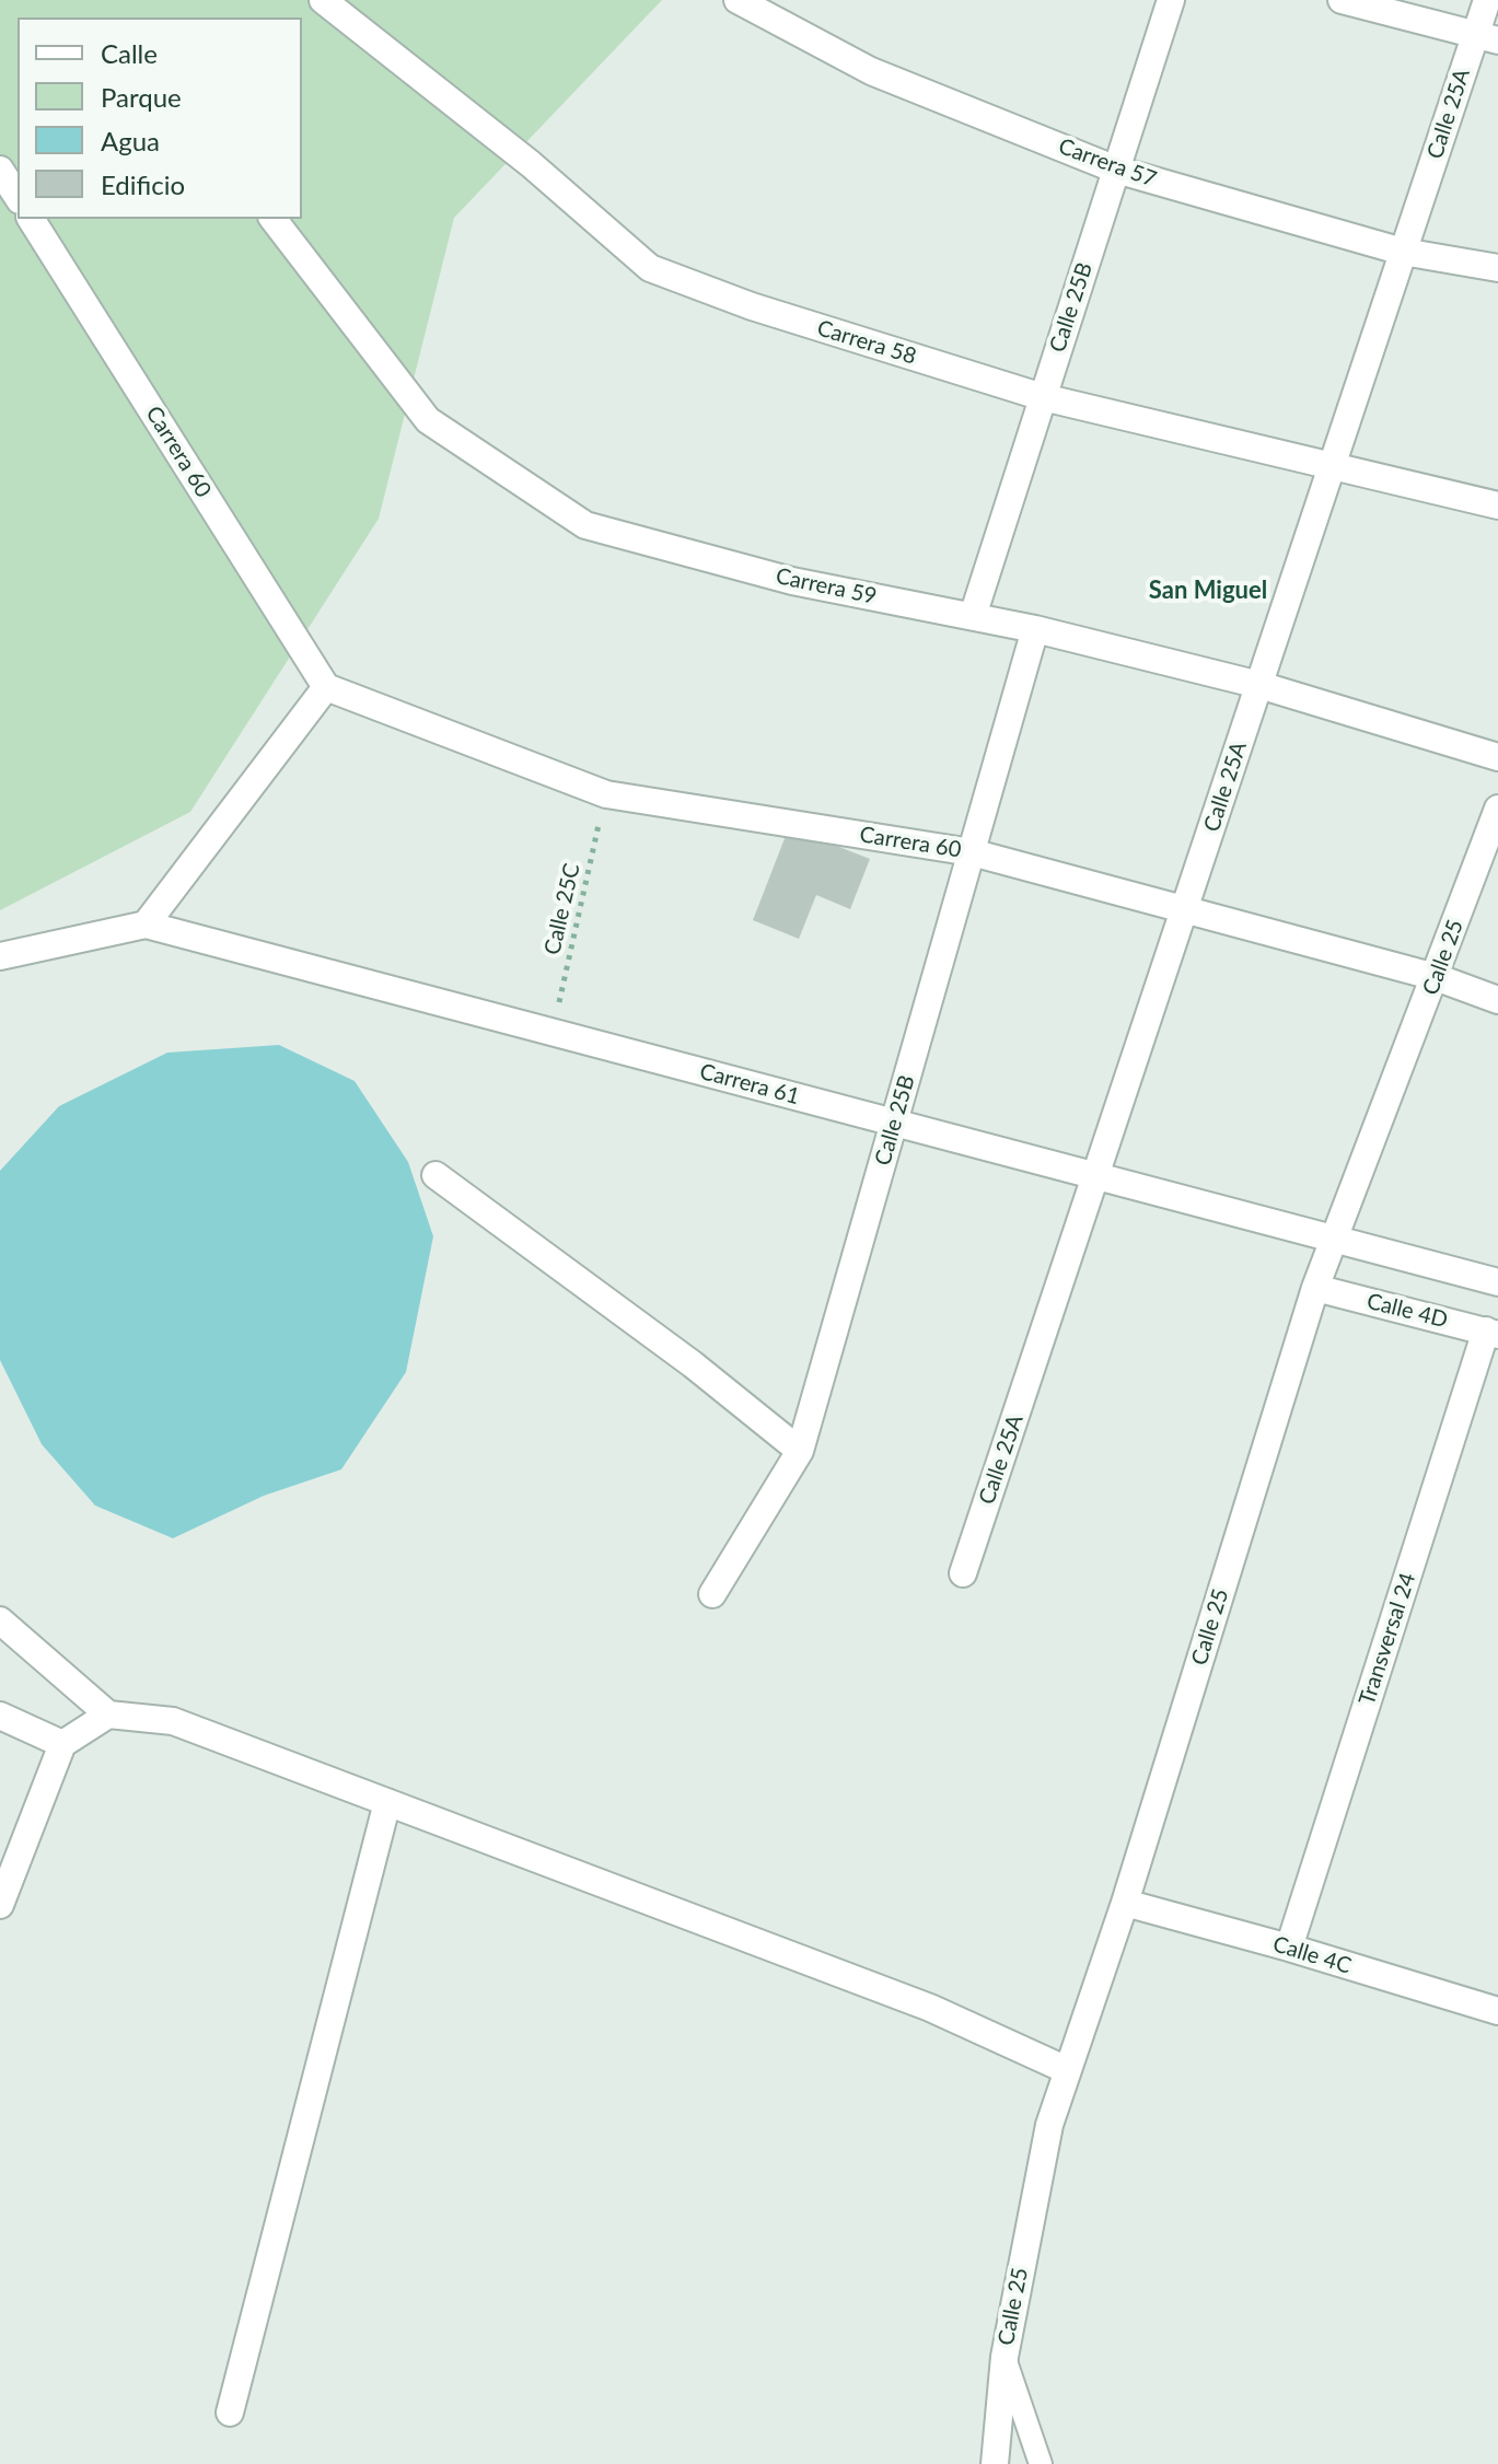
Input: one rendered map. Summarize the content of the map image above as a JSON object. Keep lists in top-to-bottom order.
{
  "streets": {
    "street": [
      "Calle 25A",
      "Carrera 57",
      "Calle 25B",
      "Carrera 58",
      "Carrera 60",
      "Carrera 59",
      "Calle 25",
      "Carrera 61",
      "Calle 4D",
      "Transversal 24",
      "Calle 4C"
    ],
    "path": ["Calle 25C"]
  },
  "crossings": [
    ["Calle 25A", "Carrera 57"],
    ["Calle 25A", "Carrera 58"],
    ["Calle 25A", "Carrera 60"],
    ["Calle 25A", "Carrera 59"],
    ["Calle 25A", "Carrera 61"],
    ["Carrera 57", "Calle 25B"],
    ["Calle 25B", "Carrera 58"],
    ["Calle 25B", "Carrera 60"],
    ["Calle 25B", "Carrera 59"],
    ["Calle 25B", "Carrera 61"],
    ["Carrera 60", "Calle 25C"],
    ["Carrera 60", "Calle 25"],
    ["Calle 25C", "Carrera 61"],
    ["Calle 25", "Carrera 61"],
    ["Calle 25", "Calle 4D"],
    ["Calle 25", "Calle 4C"],
    ["Calle 4D", "Transversal 24"],
    ["Transversal 24", "Calle 4C"]
  ],
  "districts": ["San Miguel"],
  "legend": [
    "Calle",
    "Parque",
    "Agua",
    "Edificio"
  ]
}
